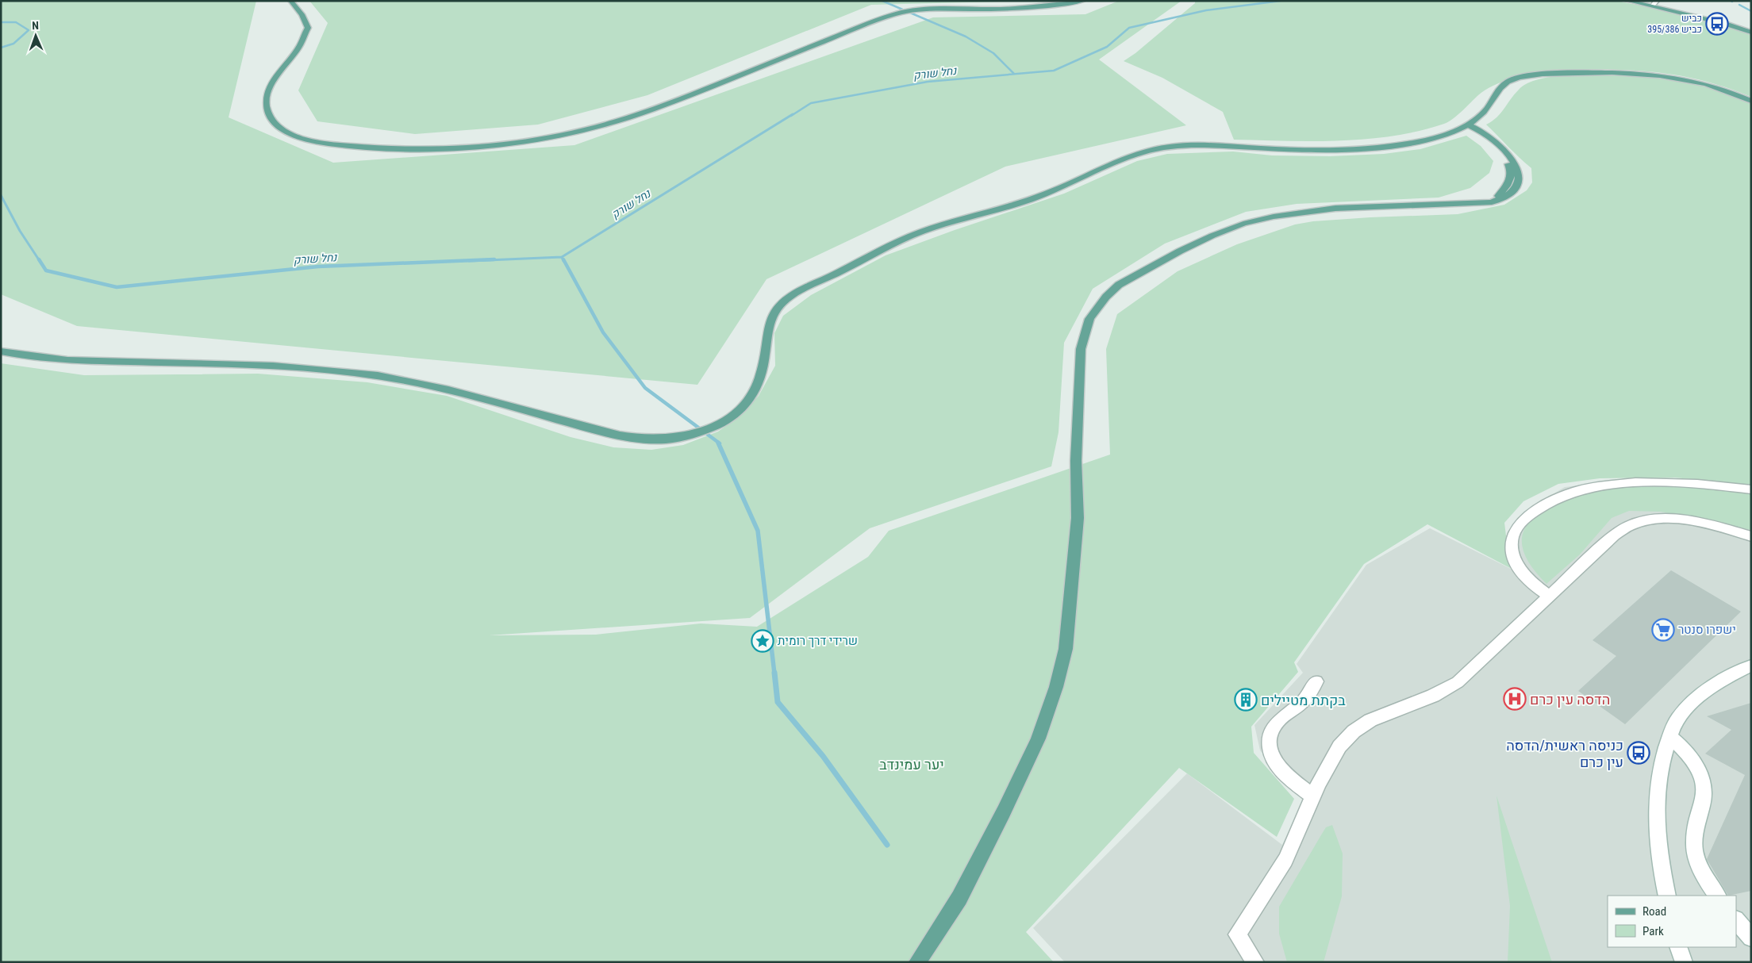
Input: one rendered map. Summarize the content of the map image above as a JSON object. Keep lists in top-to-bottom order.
{
  "water": ["נחל שורק"],
  "parks": ["יער עמינדב"],
  "places": {
    "bus stop": ["כביש 395/כביש 386", "כניסה ראשית/הדסה עין כרם"],
    "supermarket": ["ישפרו סנטר"],
    "place": ["שרידי דרך רומית"],
    "hospital": ["הדסה עין כרם"],
    "building": ["בקתת מטיילים"]
  },
  "legend": ["Road", "Park"],
  "north": "top"
}
